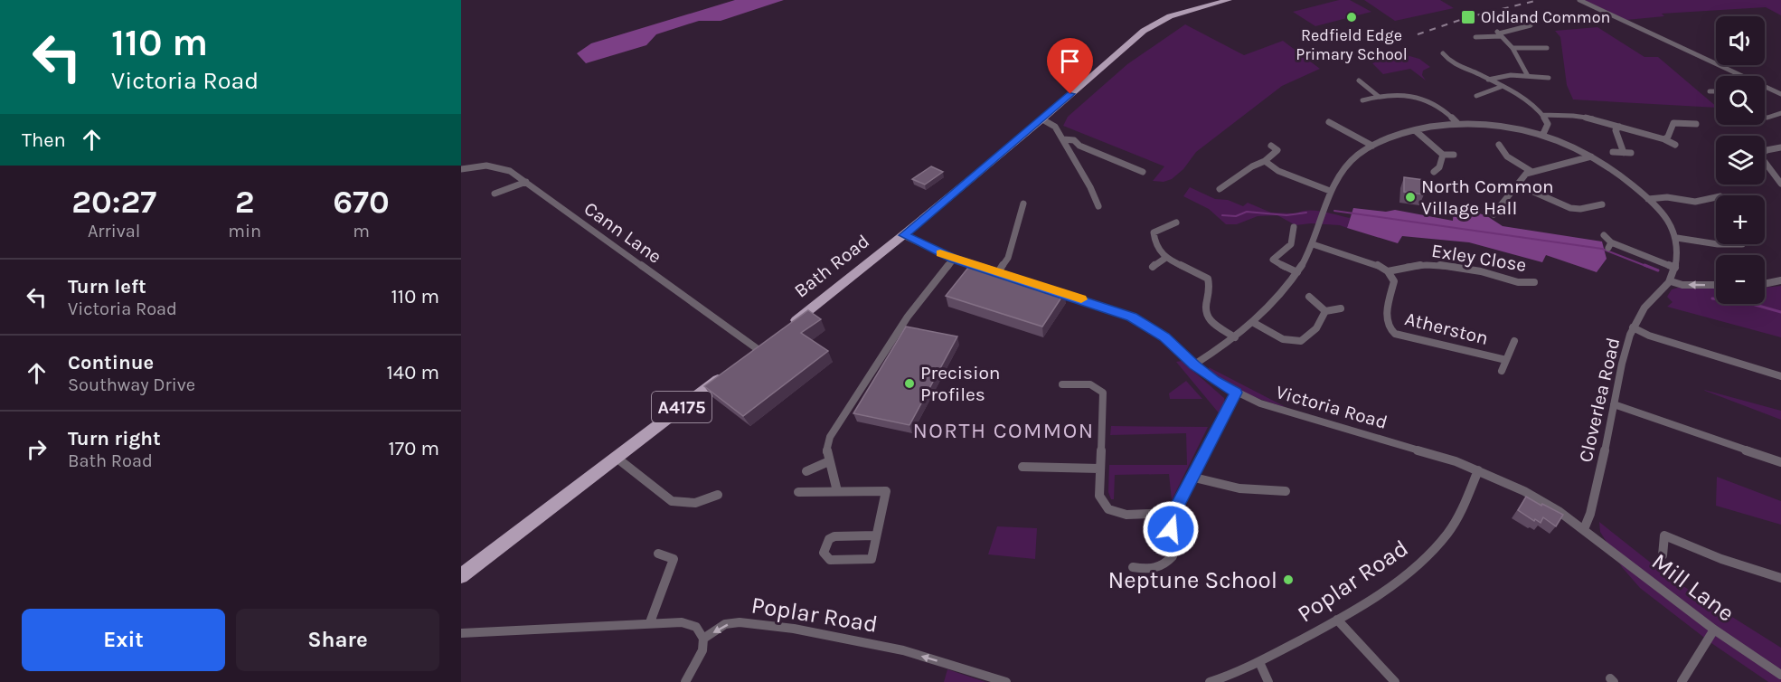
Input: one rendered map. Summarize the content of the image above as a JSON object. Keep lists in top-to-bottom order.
{
  "streets": {
    "main road": ["Bath Road", "A4175"],
    "street": [
      "Cann Lane",
      "Exley Close",
      "Atherston",
      "Cloverlea Road",
      "Victoria Road",
      "Poplar Road",
      "Mill Lane"
    ]
  },
  "crossings": [
    ["Exley Close", "Atherston"],
    ["Cloverlea Road", "Victoria Road"],
    ["Cloverlea Road", "Mill Lane"],
    ["Victoria Road", "Poplar Road"],
    ["Victoria Road", "Mill Lane"]
  ],
  "one_way": ["Poplar Road"],
  "districts": ["NORTH COMMON"],
  "places": {
    "other": [
      "Redfield Edge Primary School",
      "North Common Village Hall",
      "Precision Profiles",
      "Neptune School"
    ],
    "transit": ["Oldland Common"]
  },
  "page": {
    "turn": ["110 m", "Victoria Road"],
    "map_buttons": ["+", "−"],
    "then": "Then",
    "eta": [
      "20:27",
      "Arrival",
      "2",
      "min",
      "670",
      "m"
    ],
    "list": [
      {
        "name": "Turn left",
        "note": "Victoria Road",
        "value": "110 m"
      },
      {
        "name": "Continue",
        "note": "Southway Drive",
        "value": "140 m"
      },
      {
        "name": "Turn right",
        "note": "Bath Road",
        "value": "170 m"
      }
    ],
    "buttons": ["Exit", "Share"]
  }
}
